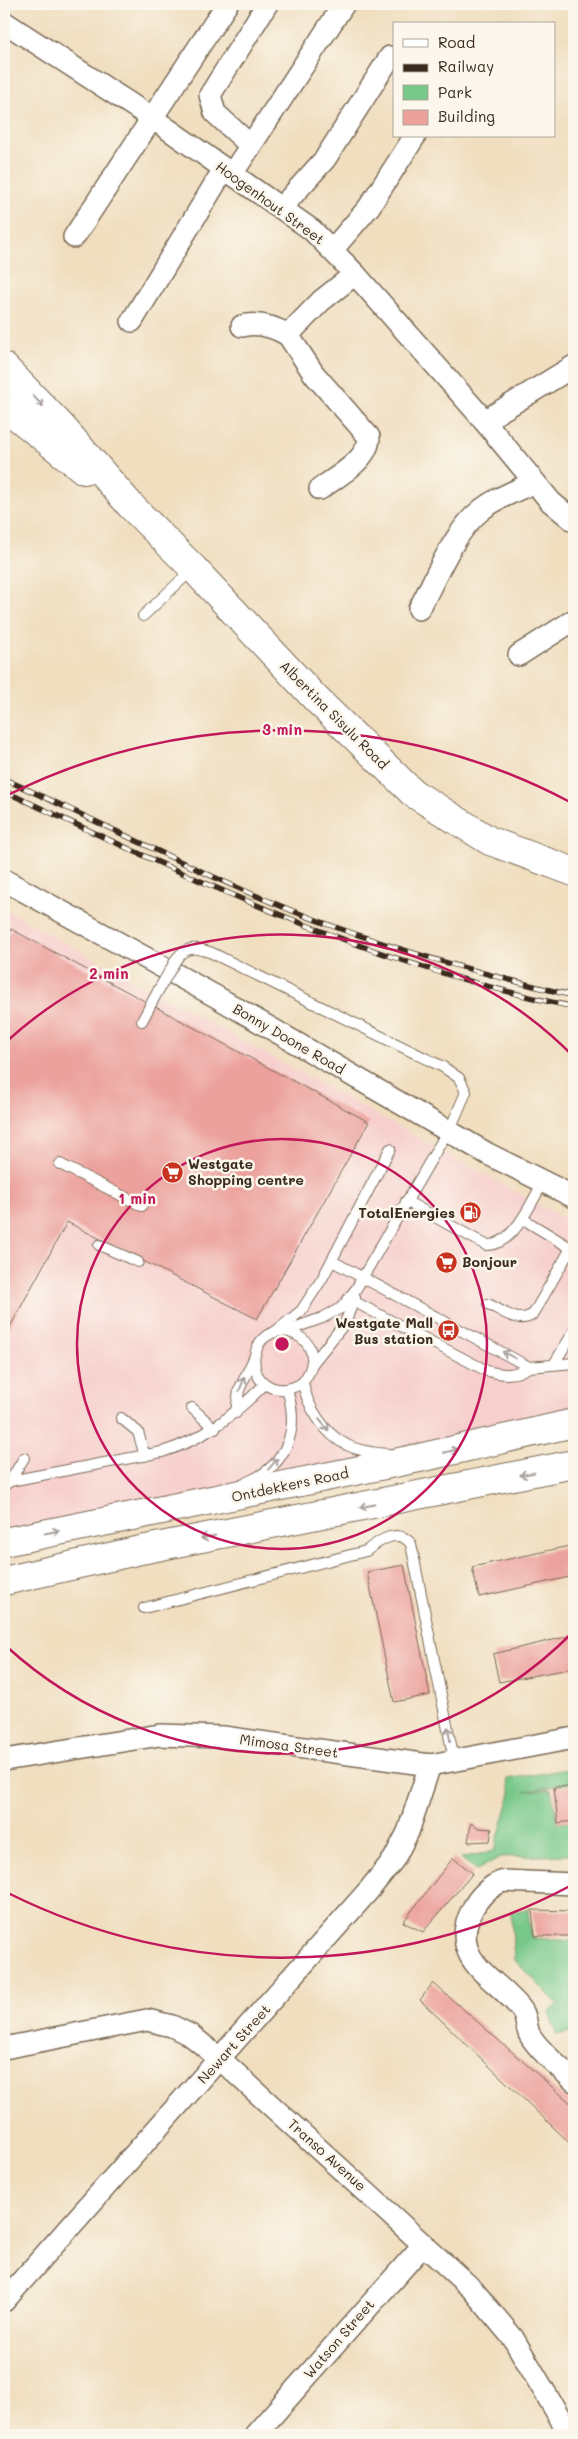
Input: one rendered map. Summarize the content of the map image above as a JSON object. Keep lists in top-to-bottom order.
{
  "streets": {
    "main road": ["Albertina Sisulu Road", "Ontdekkers Road"],
    "street": [
      "Hoogenhout Street",
      "Bonny Doone Road",
      "Mimosa Street",
      "Newart Street",
      "Transo Avenue",
      "Watson Street"
    ]
  },
  "crossings": [
    ["Mimosa Street", "Newart Street"],
    ["Newart Street", "Transo Avenue"],
    ["Transo Avenue", "Watson Street"]
  ],
  "places": {
    "supermarket": ["Westgate Shopping centre", "Bonjour"],
    "fuel station": ["TotalEnergies"],
    "bus stop": ["Westgate Mall Bus station"]
  },
  "legend": [
    "Road",
    "Railway",
    "Park",
    "Building"
  ],
  "rings": ["3 min", "2 min", "1 min"]
}
